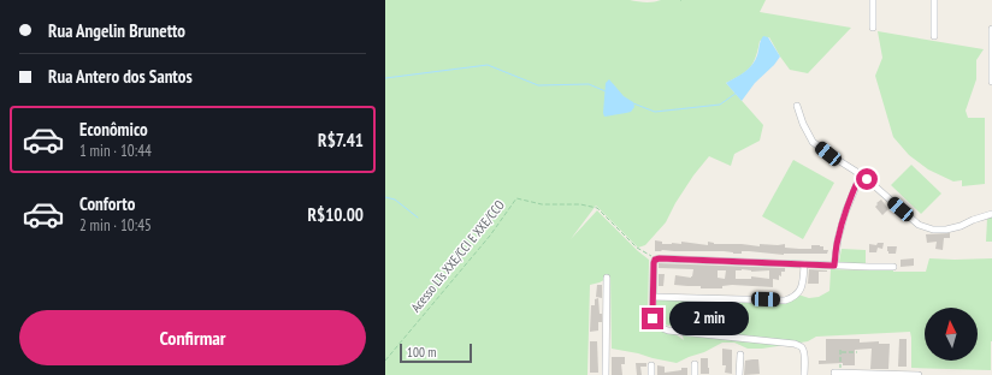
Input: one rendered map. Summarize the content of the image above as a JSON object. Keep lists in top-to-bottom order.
{
  "streets": {
    "path": ["Acesso LTs XXE/CCI E XXE/CCO"]
  },
  "scale_bar": "100 m",
  "north": "top",
  "page": {
    "banner": ["Rua Angelin Brunetto", "Rua Antero dos Santos"],
    "list": [
      {
        "name": "Econômico",
        "note": "1 min · 10:44",
        "value": "R$7.41"
      },
      {
        "name": "Conforto",
        "note": "2 min · 10:45",
        "value": "R$10.00"
      }
    ],
    "buttons": "Confirmar",
    "bubble": "2 min",
    "scale": "100 m"
  }
}
